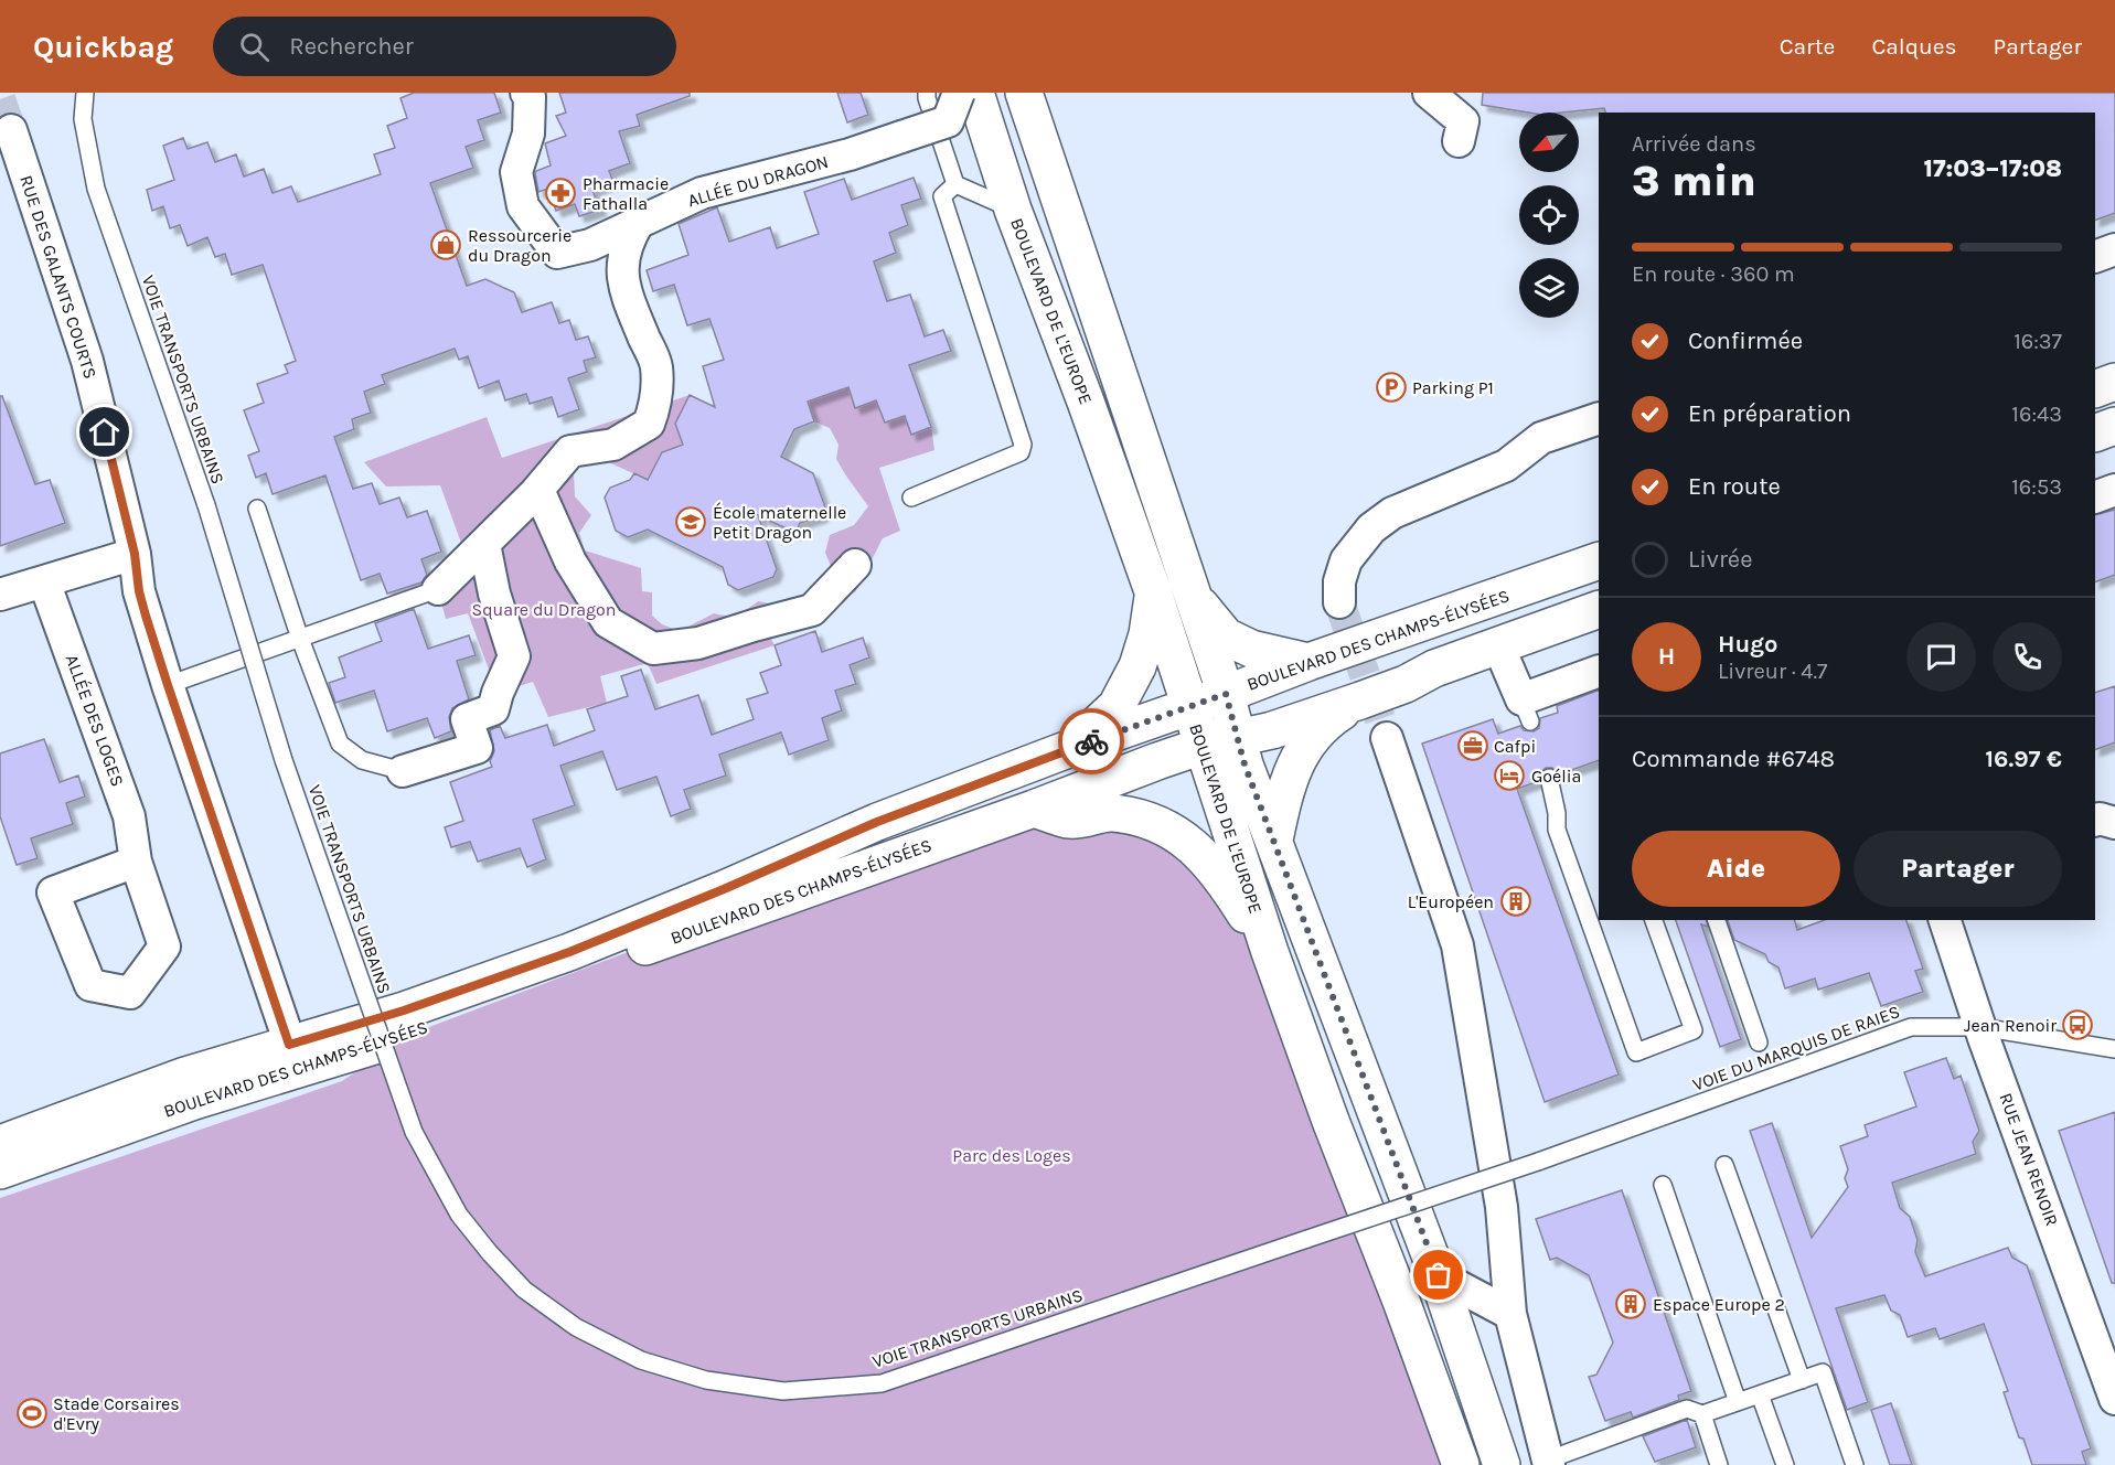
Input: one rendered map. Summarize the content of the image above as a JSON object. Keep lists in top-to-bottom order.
{
  "streets": {
    "main road": ["BOULEVARD DE L'EUROPE", "BOULEVARD DES CHAMPS-ÉLYSÉES"],
    "street": [
      "ALLÉE DU DRAGON",
      "RUE DES GALANTS COURTS",
      "ALLÉE DES LOGES",
      "RUE JEAN RENOIR"
    ],
    "lane": ["VOIE TRANSPORTS URBAINS", "VOIE DU MARQUIS DE RAIES"]
  },
  "crossings": [
    ["RUE DES GALANTS COURTS", "BOULEVARD DES CHAMPS-ÉLYSÉES"],
    ["BOULEVARD DE L'EUROPE", "BOULEVARD DES CHAMPS-ÉLYSÉES"],
    ["VOIE TRANSPORTS URBAINS", "VOIE DU MARQUIS DE RAIES"],
    ["VOIE DU MARQUIS DE RAIES", "RUE JEAN RENOIR"]
  ],
  "parks": ["Square du Dragon", "Parc des Loges"],
  "places": {
    "pharmacy": ["Pharmacie Fathalla"],
    "shop": ["Ressourcerie du Dragon"],
    "parking": ["Parking P1"],
    "school or university": ["École maternelle Petit Dragon"],
    "office": ["Cafpi"],
    "hotel": ["Goélia"],
    "building": ["L'Européen", "Espace Europe 2"],
    "bus stop": ["Jean Renoir"],
    "sports": ["Stade Corsaires d'Evry"]
  },
  "north": "bottom left",
  "page": {
    "header": "Quickbag",
    "search": "Rechercher",
    "nav": ["Carte", "Calques", "Partager"],
    "heading": ["3 min", "Arrivée dans", "17:03–17:08"],
    "panel": [
      "Hugo",
      "Livreur · 4.7",
      "Commande #6748",
      "16.97 €"
    ],
    "bar": "En route · 360 m",
    "list": [
      ["Confirmée", "16:37"],
      ["En préparation", "16:43"],
      ["En route", "16:53"],
      "Livrée"
    ],
    "round": "H",
    "buttons": ["Aide", "Partager"]
  }
}
